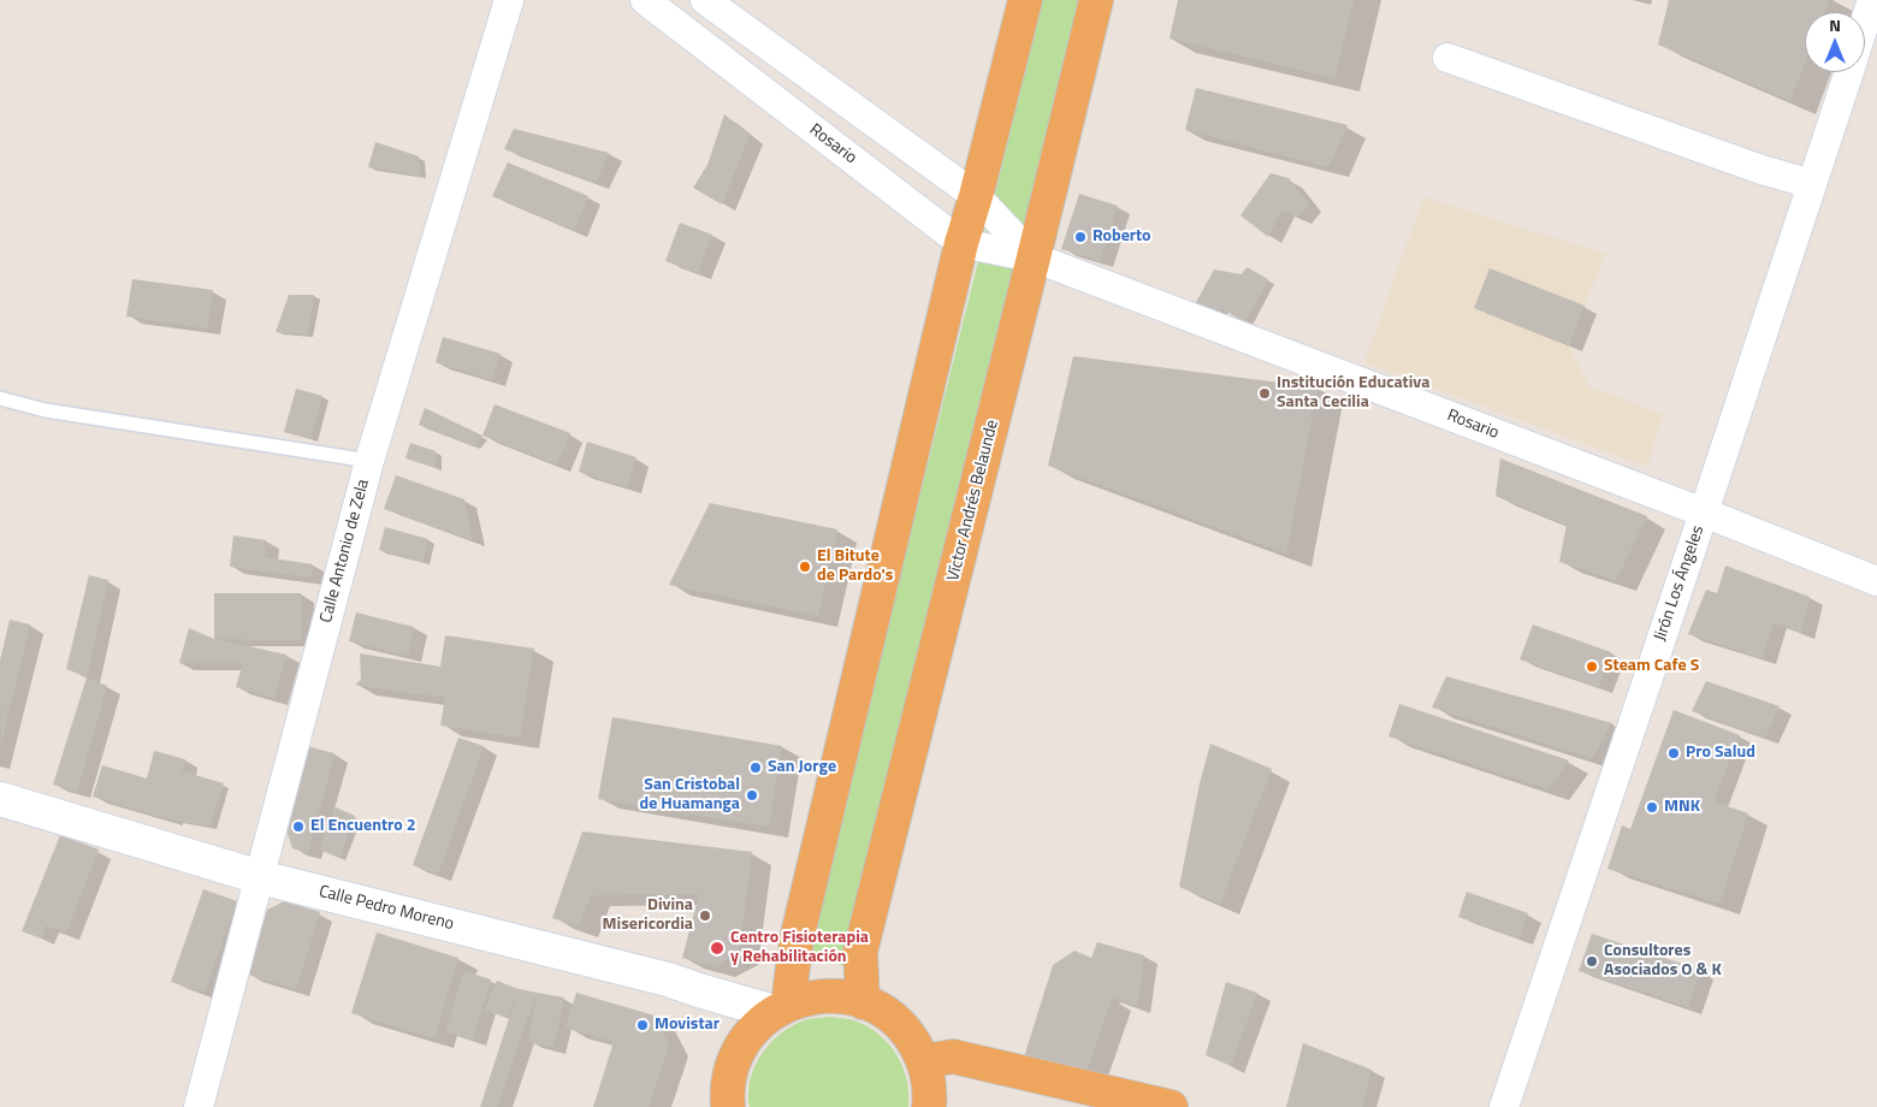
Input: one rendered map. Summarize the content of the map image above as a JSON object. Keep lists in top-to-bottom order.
{
  "streets": {
    "highway": ["Víctor Andrés Belaunde"],
    "main road": ["Calle Pedro Moreno"],
    "street": ["Rosario", "Calle Antonio de Zela", "Jirón Los Ángeles"]
  },
  "crossings": [
    ["Rosario", "Víctor Andrés Belaunde"],
    ["Rosario", "Jirón Los Ángeles"],
    ["Calle Antonio de Zela", "Calle Pedro Moreno"]
  ],
  "places": [
    "Roberto",
    "Institución Educativa Santa Cecilia",
    "El Bitute de Pardo's",
    "Steam Cafe S",
    "Pro Salud",
    "San Jorge",
    "San Cristobal de Huamanga",
    "MNK",
    "El Encuentro 2",
    "Divina Misericordia",
    "Centro Fisioterapia y Rehabilitación",
    "Consultores Asociados O & K",
    "Movistar"
  ],
  "north": "top"
}
